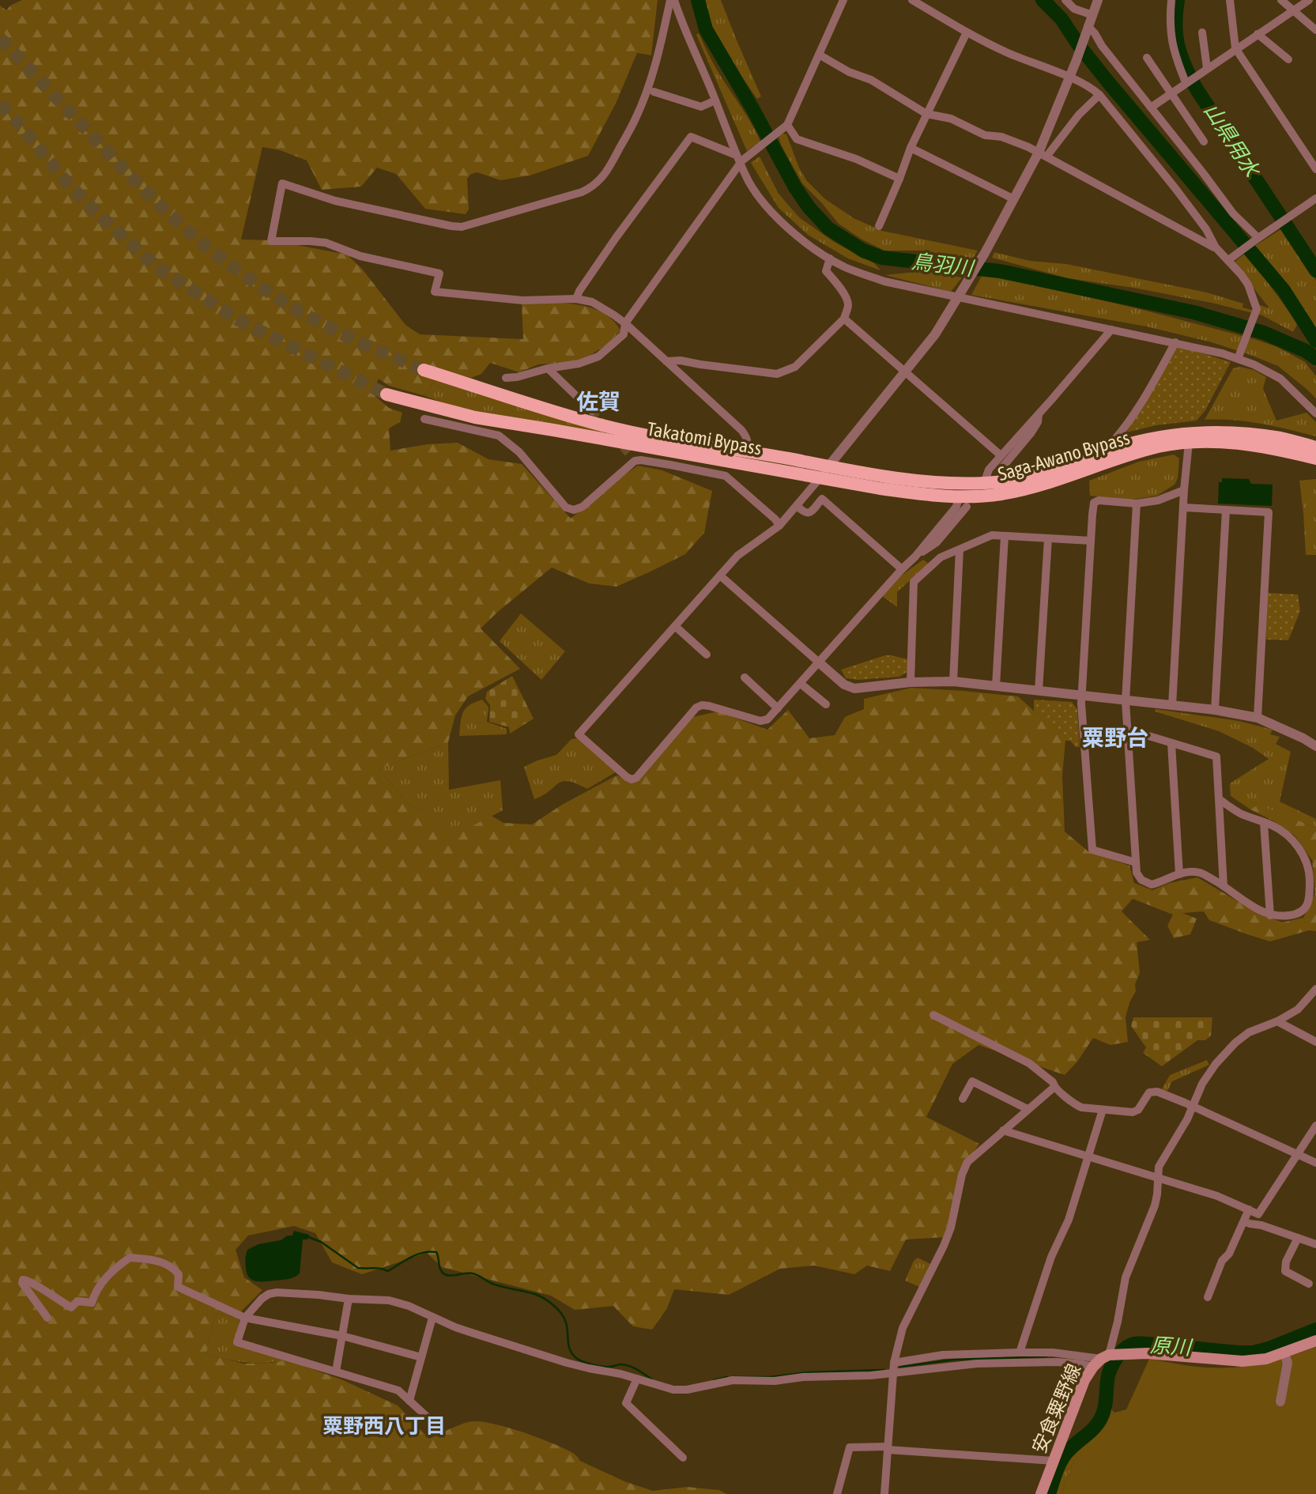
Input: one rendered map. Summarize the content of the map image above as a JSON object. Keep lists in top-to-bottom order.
{
  "streets": {
    "highway": ["Takatomi Bypass", "Saga-Awano Bypass"],
    "main road": ["安食粟野線"]
  },
  "crossings": [
    ["Takatomi Bypass", "Saga-Awano Bypass"]
  ],
  "districts": ["佐賀", "粟野台", "粟野西八丁目"],
  "water": ["山県用水", "鳥羽川", "原川"]
}
